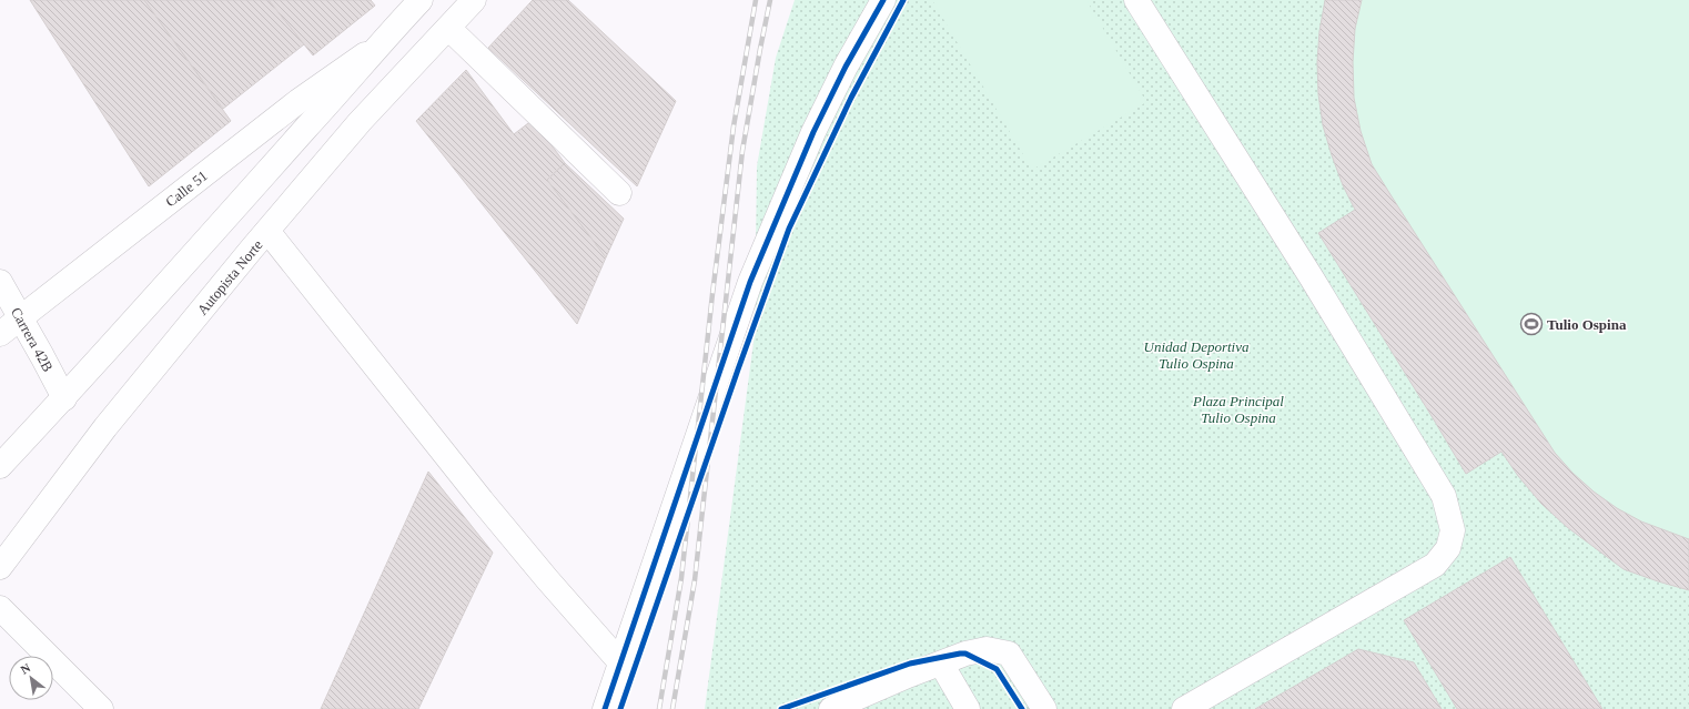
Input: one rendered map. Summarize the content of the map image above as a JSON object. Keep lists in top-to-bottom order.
{
  "streets": {
    "street": ["Calle 51", "Autopista Norte", "Carrera 42B"]
  },
  "crossings": [
    ["Calle 51", "Carrera 42B"]
  ],
  "parks": ["Unidad Deportiva Tulio Ospina", "Plaza Principal Tulio Ospina"],
  "places": {
    "sports": ["Tulio Ospina"]
  },
  "north": "top left"
}
